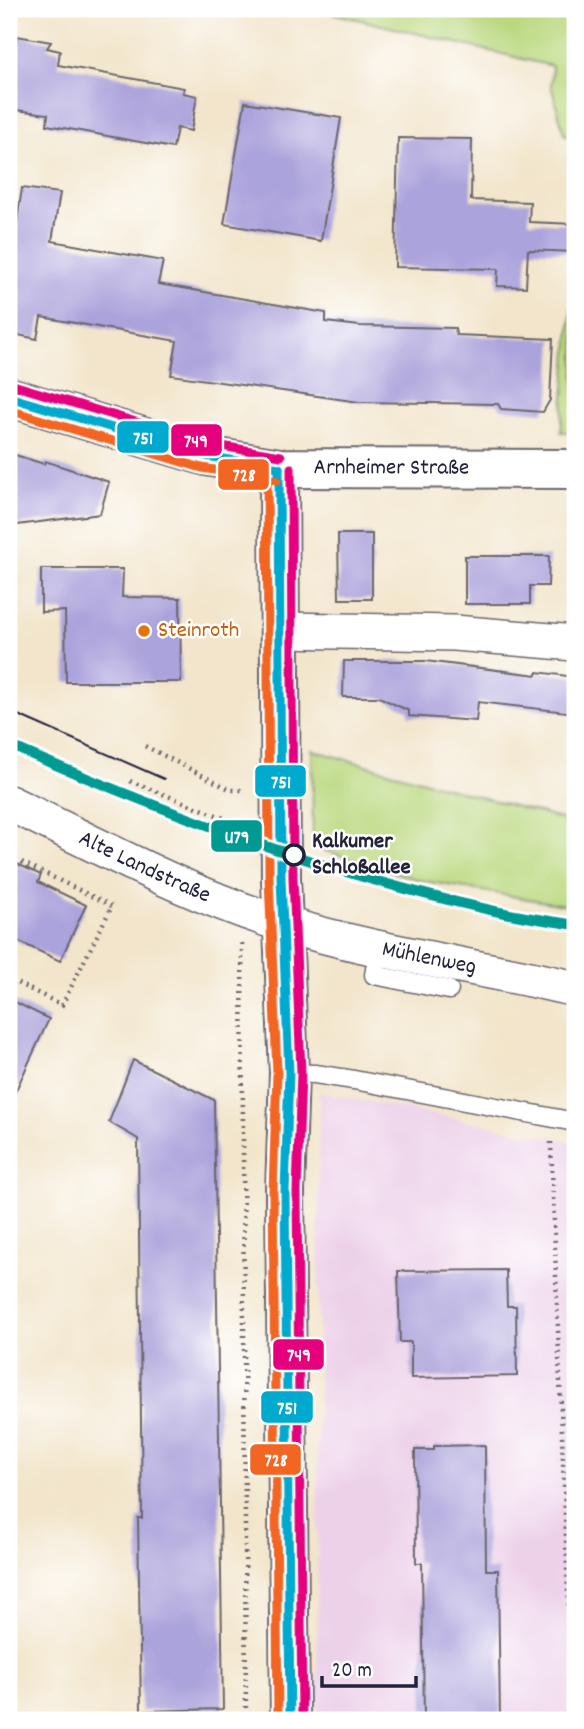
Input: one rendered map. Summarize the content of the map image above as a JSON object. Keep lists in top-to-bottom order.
{
  "streets": {
    "main road": ["Arnheimer Straße"],
    "street": ["Alte Landstraße", "Mühlenweg"]
  },
  "crossings": [
    ["Alte Landstraße", "Mühlenweg"]
  ],
  "places": ["Steinroth", "Kalkumer Schloßallee"],
  "lines": [
    "transit line 749",
    "transit line 751",
    "transit line 728",
    "transit line U79"
  ],
  "scale_bar": "20 m"
}
